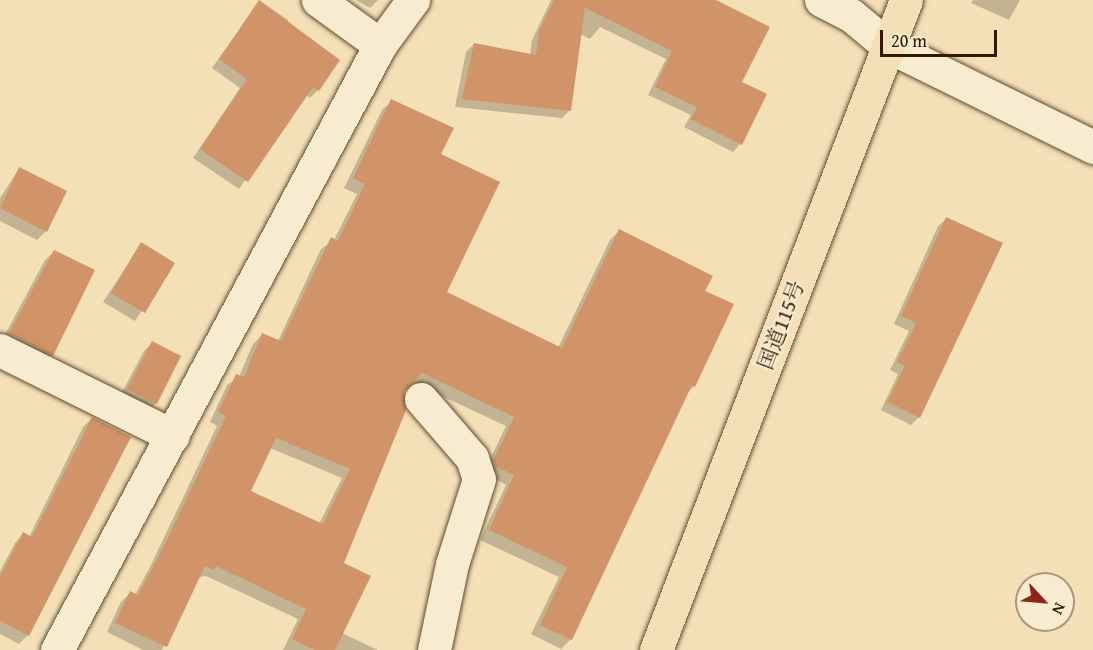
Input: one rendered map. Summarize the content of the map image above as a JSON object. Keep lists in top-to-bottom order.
{
  "streets": {
    "highway": ["国道115号"]
  },
  "scale_bar": "20 m",
  "north": "bottom right"
}
